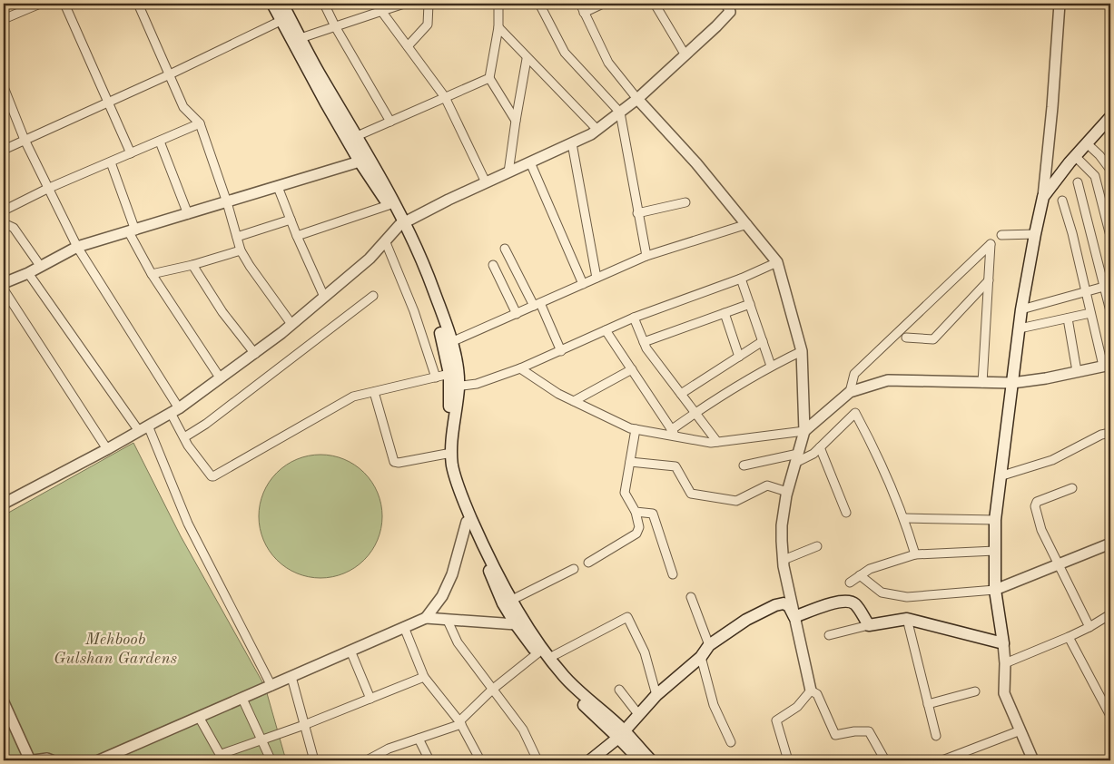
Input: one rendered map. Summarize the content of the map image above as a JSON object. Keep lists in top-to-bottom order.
{
  "parks": ["Mehboob Gulshan Gardens"]
}
